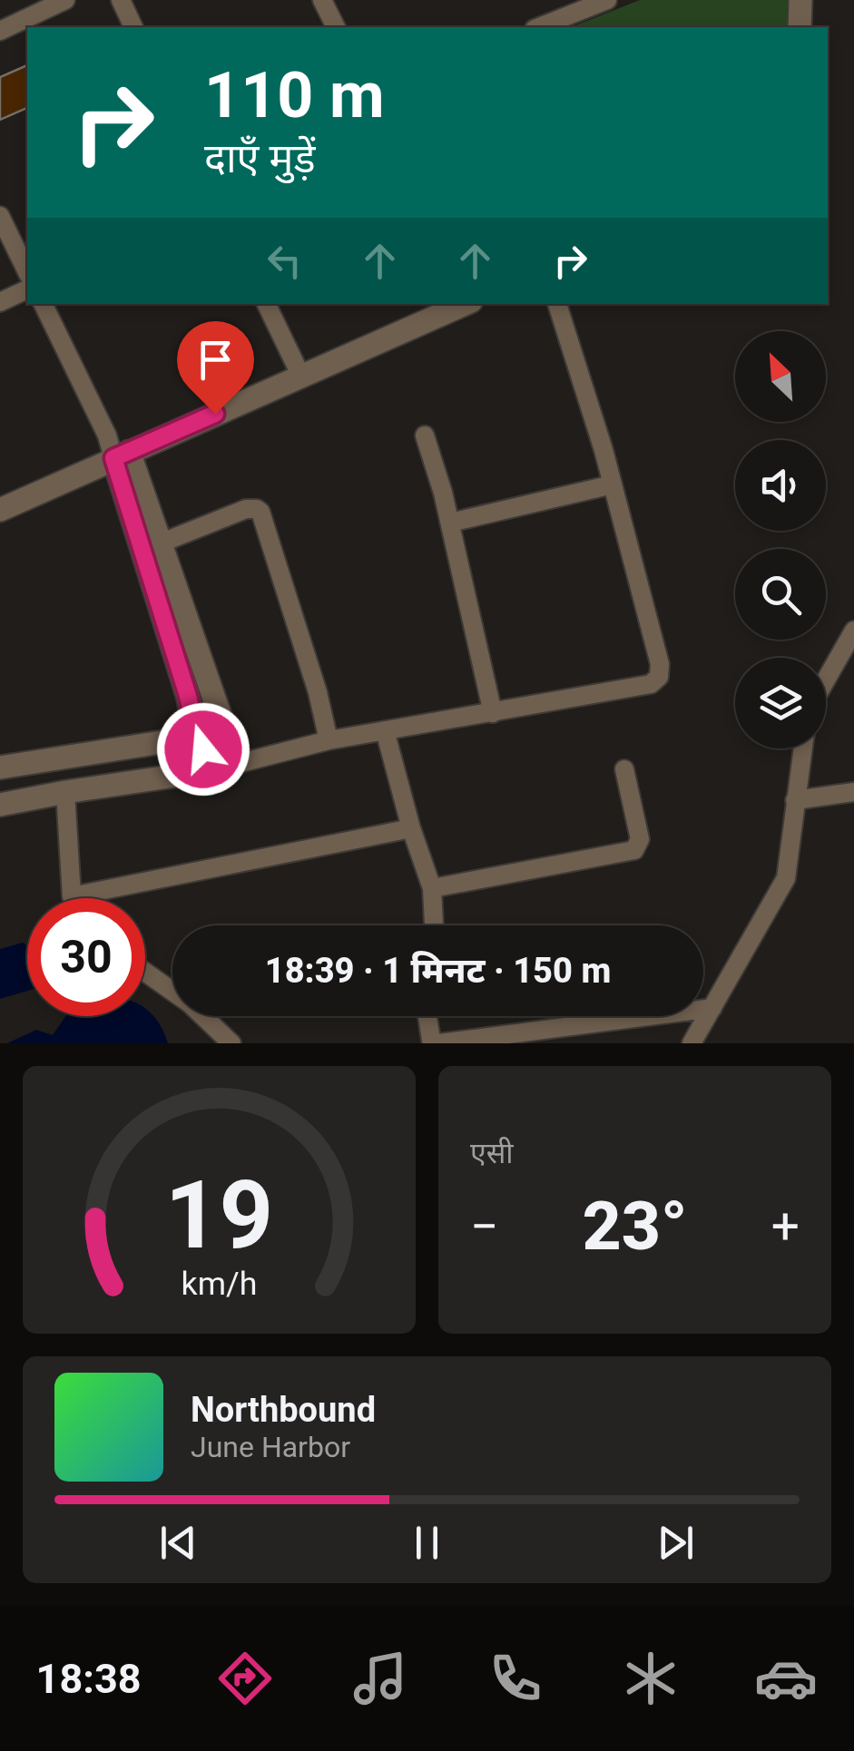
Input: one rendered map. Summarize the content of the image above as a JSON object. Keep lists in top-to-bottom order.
{
  "north": "top left",
  "page": {
    "turn": ["110 m", "दाएँ मुड़ें"],
    "limit": "30",
    "trip": "18:39 · 1 मिनट · 150 m",
    "tile": "एसी",
    "heat": ["−", "23°", "+"],
    "song": ["Northbound", "June Harbor"],
    "tabs": "18:38",
    "gauge": ["19", "km/h"]
  }
}
